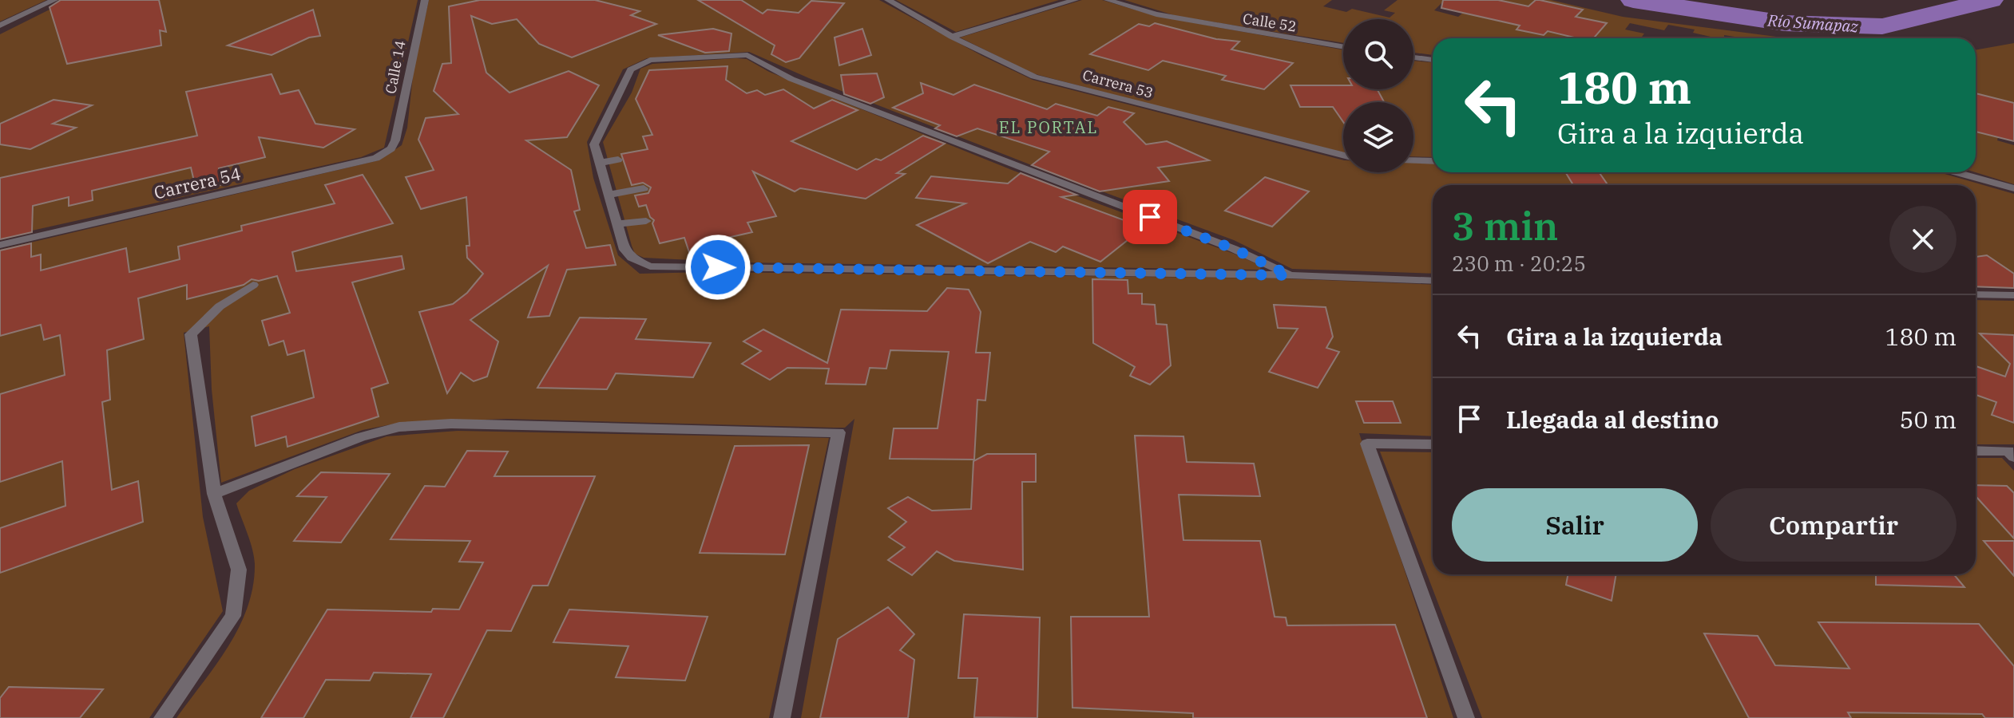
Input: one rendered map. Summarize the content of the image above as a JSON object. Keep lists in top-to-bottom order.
{
  "streets": {
    "street": [
      "Calle 52",
      "Calle 14",
      "Carrera 53",
      "Carrera 54"
    ]
  },
  "crossings": [
    ["Calle 14", "Carrera 54"]
  ],
  "districts": ["EL PORTAL"],
  "water": ["Río Sumapaz"],
  "page": {
    "turn": ["180 m", "Gira a la izquierda"],
    "heading": ["3 min", "230 m · 20:25"],
    "list": [
      {
        "name": "Gira a la izquierda",
        "value": "180 m"
      },
      {
        "name": "Llegada al destino",
        "value": "50 m"
      }
    ],
    "buttons": ["Salir", "Compartir"]
  }
}
